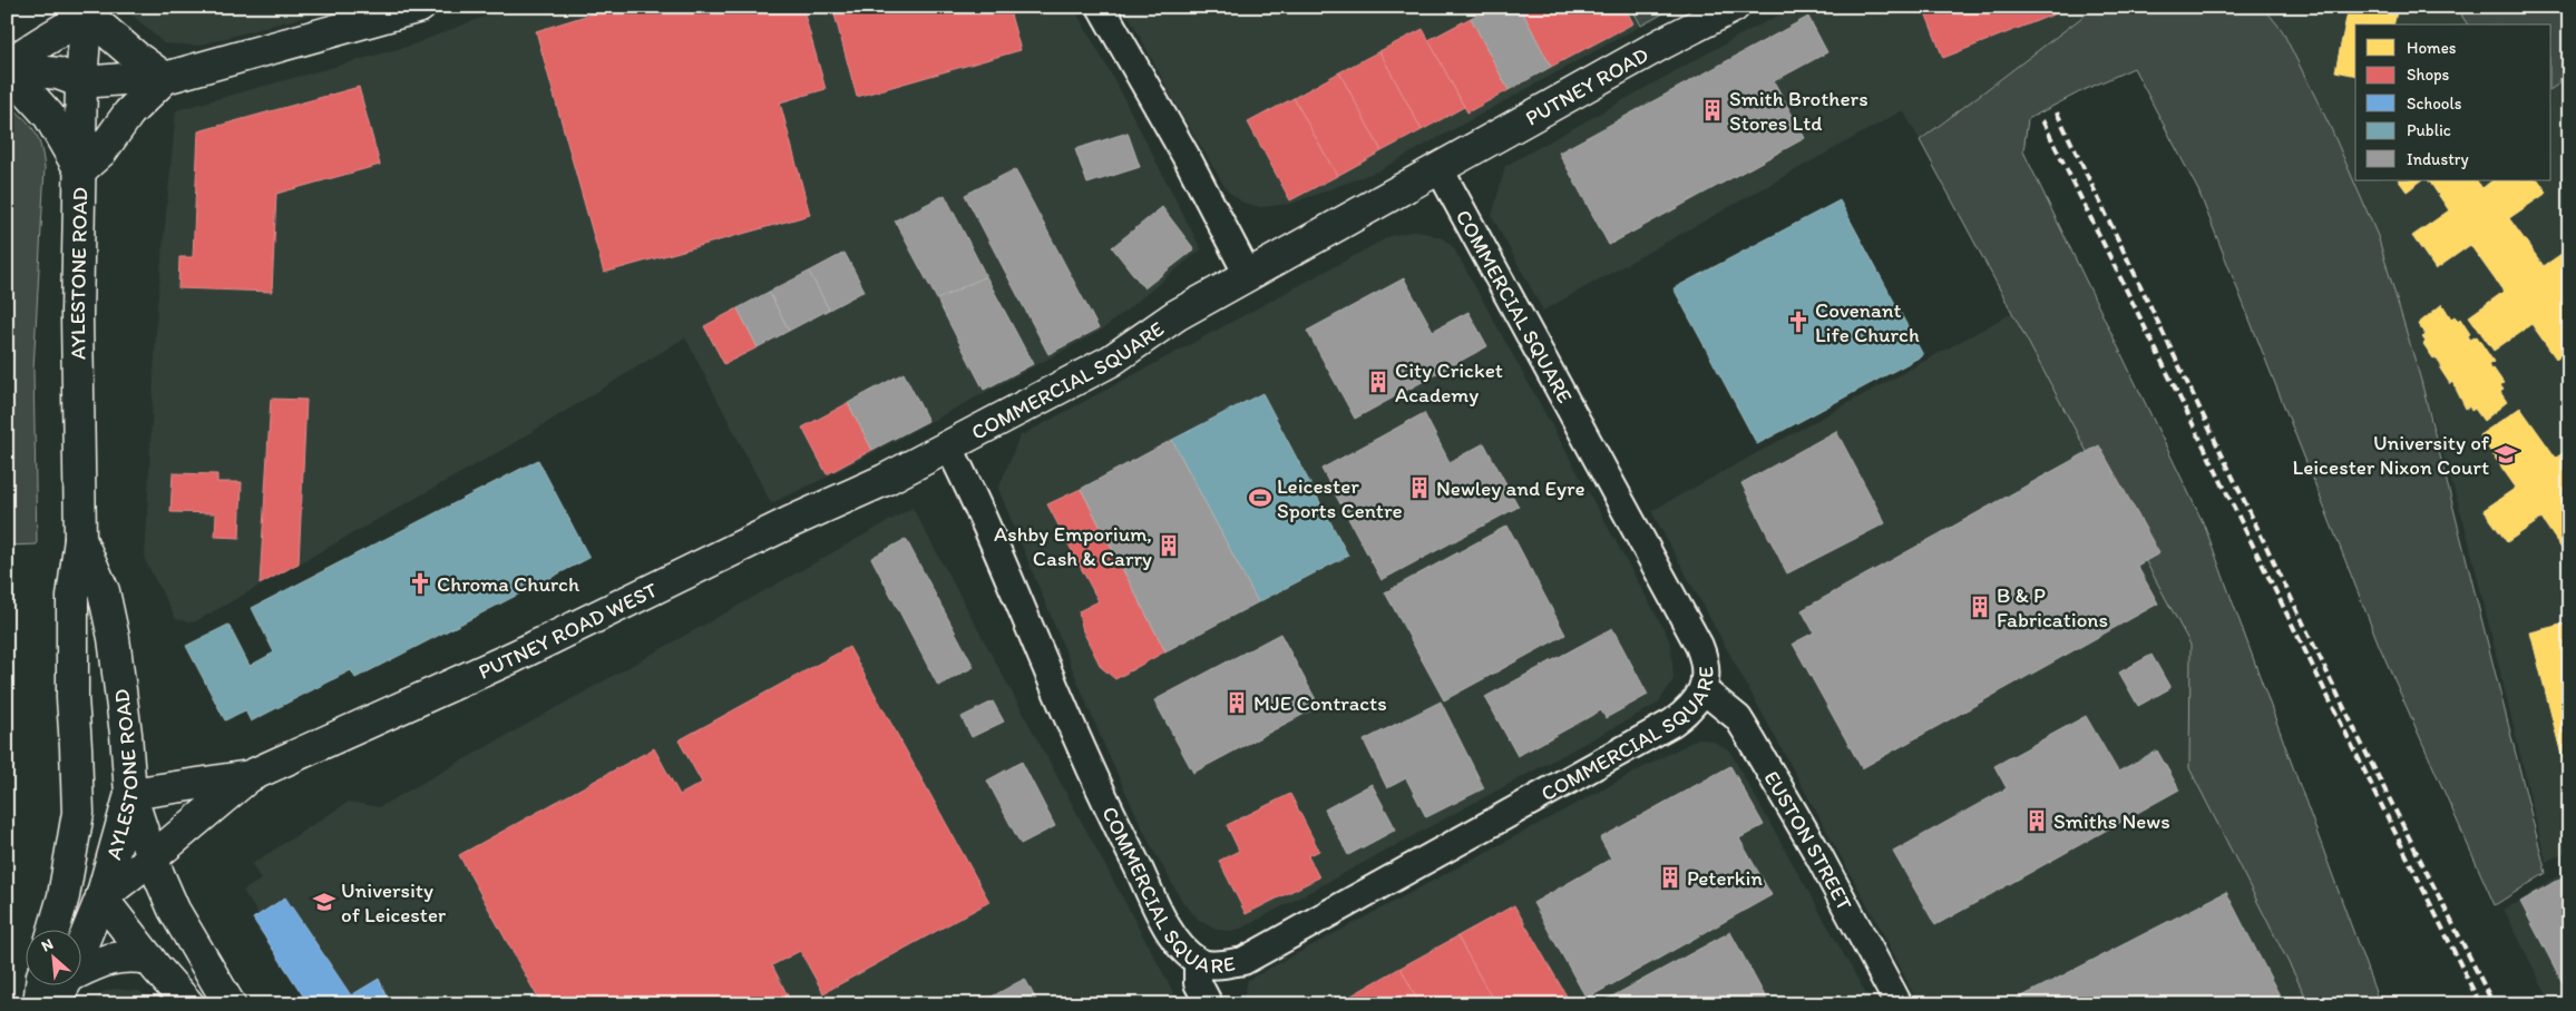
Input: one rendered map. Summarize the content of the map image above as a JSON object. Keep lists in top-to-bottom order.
{
  "streets": {
    "main road": [
      "PUTNEY ROAD",
      "AYLESTONE ROAD",
      "COMMERCIAL SQUARE",
      "PUTNEY ROAD WEST"
    ],
    "street": ["EUSTON STREET"]
  },
  "crossings": [
    ["PUTNEY ROAD", "COMMERCIAL SQUARE"],
    ["AYLESTONE ROAD", "PUTNEY ROAD WEST"],
    ["COMMERCIAL SQUARE", "PUTNEY ROAD WEST"],
    ["COMMERCIAL SQUARE", "EUSTON STREET"]
  ],
  "places": {
    "building": [
      "Smith Brothers Stores Ltd",
      "City Cricket Academy",
      "Newley and Eyre",
      "Ashby Emporium, Cash & Carry",
      "B & P Fabrications",
      "MJE Contracts",
      "Smiths News",
      "Peterkin"
    ],
    "church": ["Covenant Life Church", "Chroma Church"],
    "school or university": ["University of Leicester Nixon Court", "University of Leicester"],
    "sports": ["Leicester Sports Centre"]
  },
  "legend": [
    "Homes",
    "Shops",
    "Schools",
    "Public",
    "Industry"
  ],
  "north": "top left"
}
